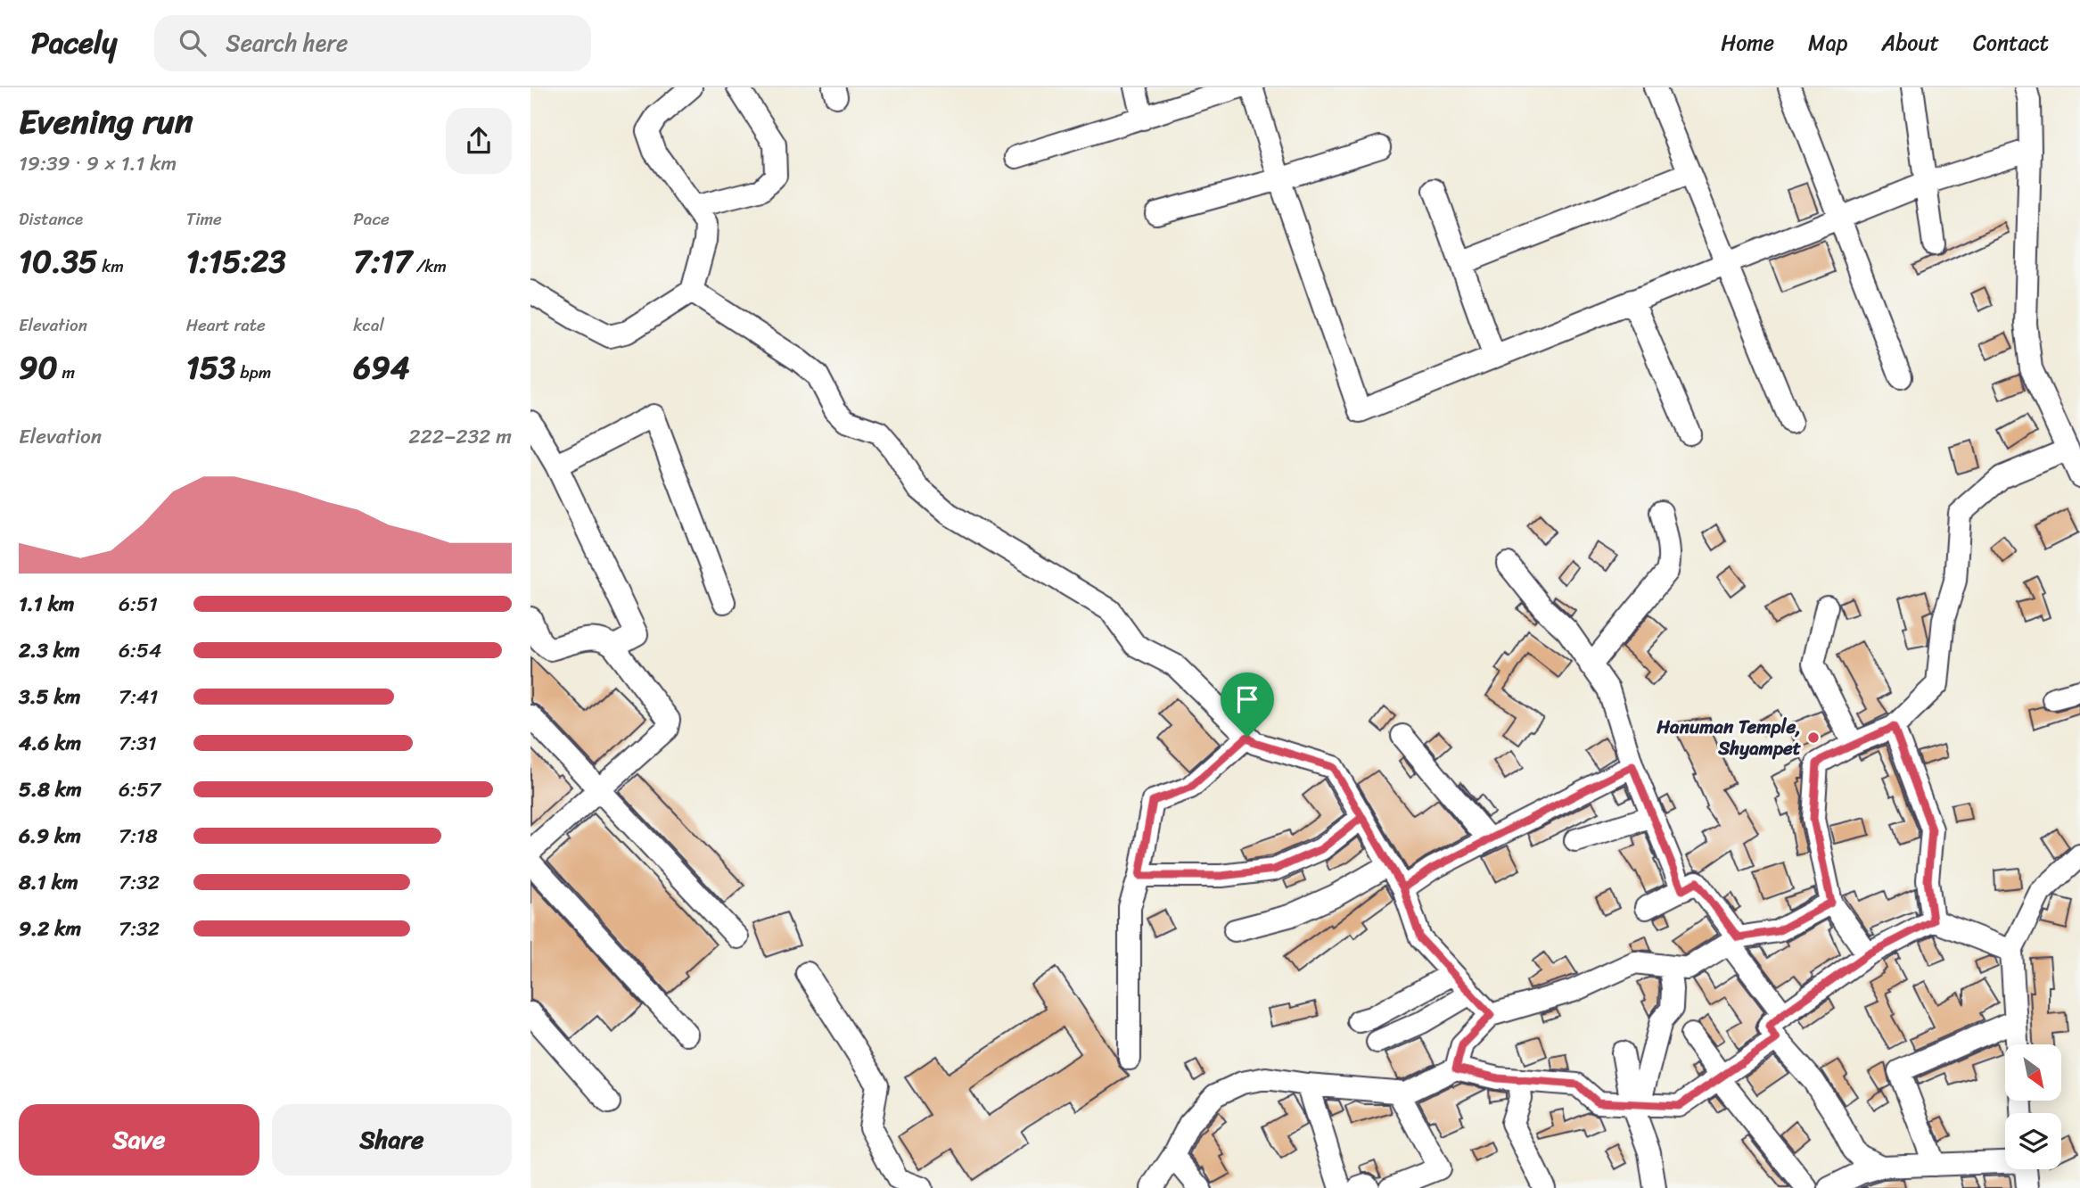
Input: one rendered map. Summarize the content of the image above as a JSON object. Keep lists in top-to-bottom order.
{
  "places": ["Hanuman Temple, Shyampet"],
  "north": "bottom right",
  "page": {
    "header": "Pacely",
    "search": "Search here",
    "nav": [
      "Home",
      "Map",
      "About",
      "Contact"
    ],
    "heading": ["Evening run", "19:39 · 9 × 1.1 km"],
    "stats": [
      ["Distance", "10.35 km"],
      ["Time", "1:15:23"],
      ["Pace", "7:17 /km"],
      ["Elevation", "90 m"],
      ["Heart rate", "153 bpm"],
      ["kcal", "694"]
    ],
    "chart": ["Elevation", "222–232 m"],
    "list": [
      {
        "name": "1.1 km",
        "note": "6:51"
      },
      {
        "name": "2.3 km",
        "note": "6:54"
      },
      {
        "name": "3.5 km",
        "note": "7:41"
      },
      {
        "name": "4.6 km",
        "note": "7:31"
      },
      {
        "name": "5.8 km",
        "note": "6:57"
      },
      {
        "name": "6.9 km",
        "note": "7:18"
      },
      {
        "name": "8.1 km",
        "note": "7:32"
      },
      {
        "name": "9.2 km",
        "note": "7:32"
      }
    ],
    "buttons": ["Save", "Share"]
  }
}
